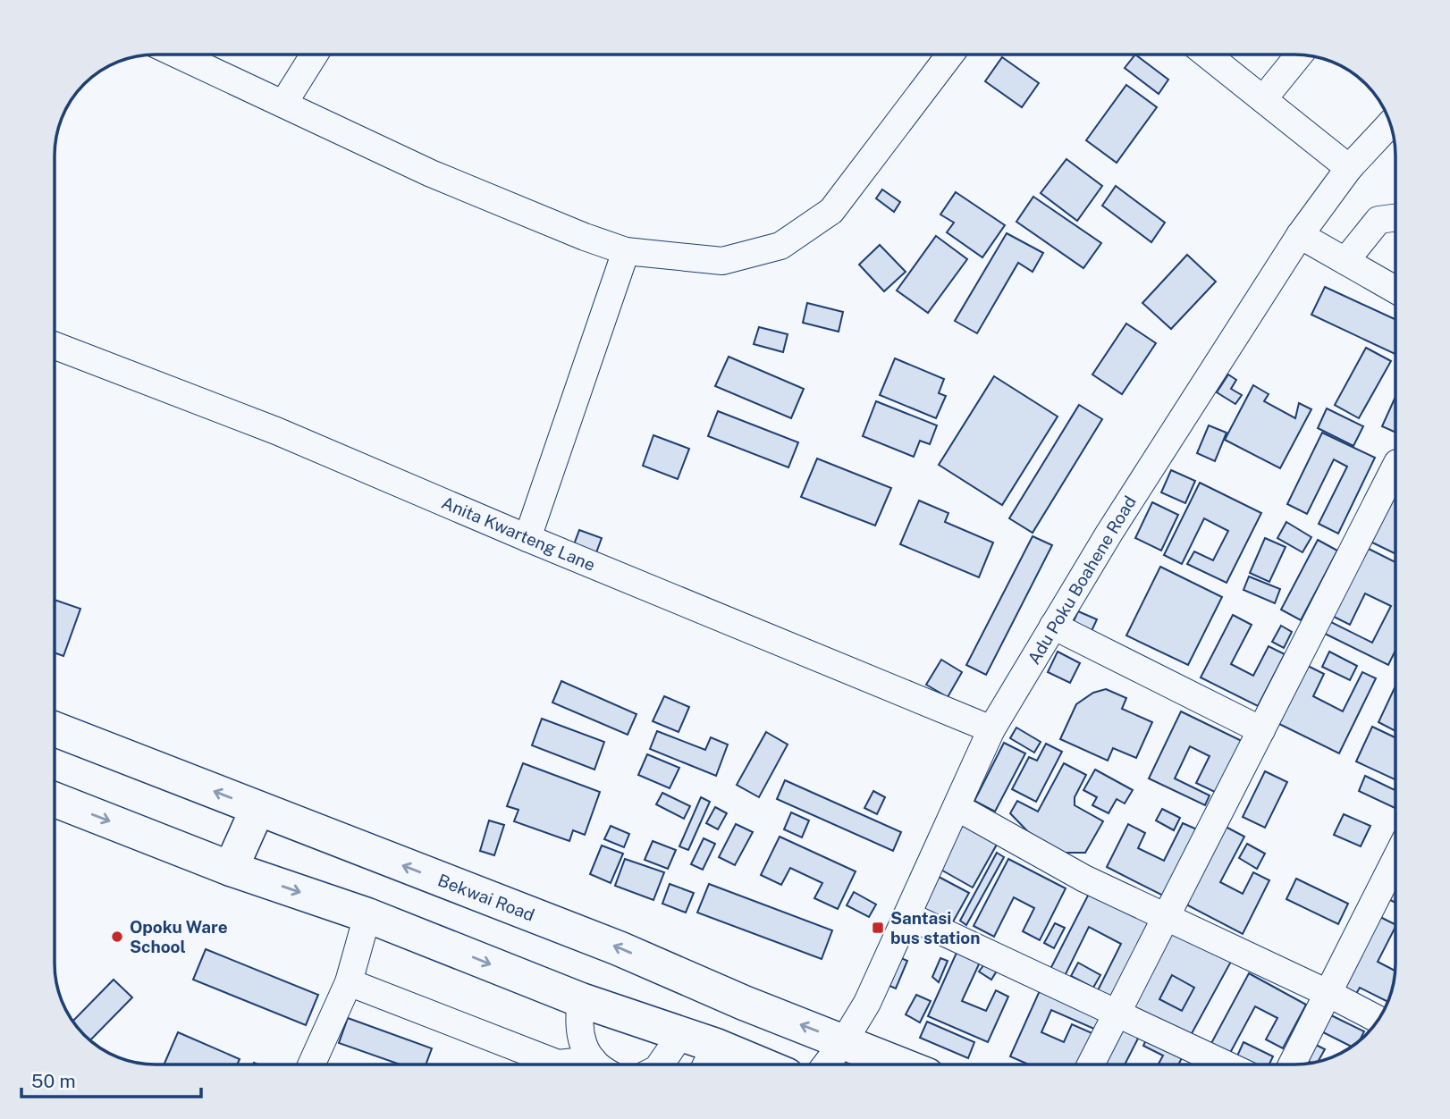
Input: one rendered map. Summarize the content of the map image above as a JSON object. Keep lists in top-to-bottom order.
{
  "streets": {
    "highway": ["Bekwai Road"],
    "street": ["Anita Kwarteng Lane", "Adu Poku Boahene Road"]
  },
  "crossings": [
    ["Anita Kwarteng Lane", "Adu Poku Boahene Road"],
    ["Adu Poku Boahene Road", "Bekwai Road"]
  ],
  "places": {
    "transit": ["Santasi bus station"],
    "other": ["Opoku Ware School"]
  },
  "scale_bar": "50 m"
}
